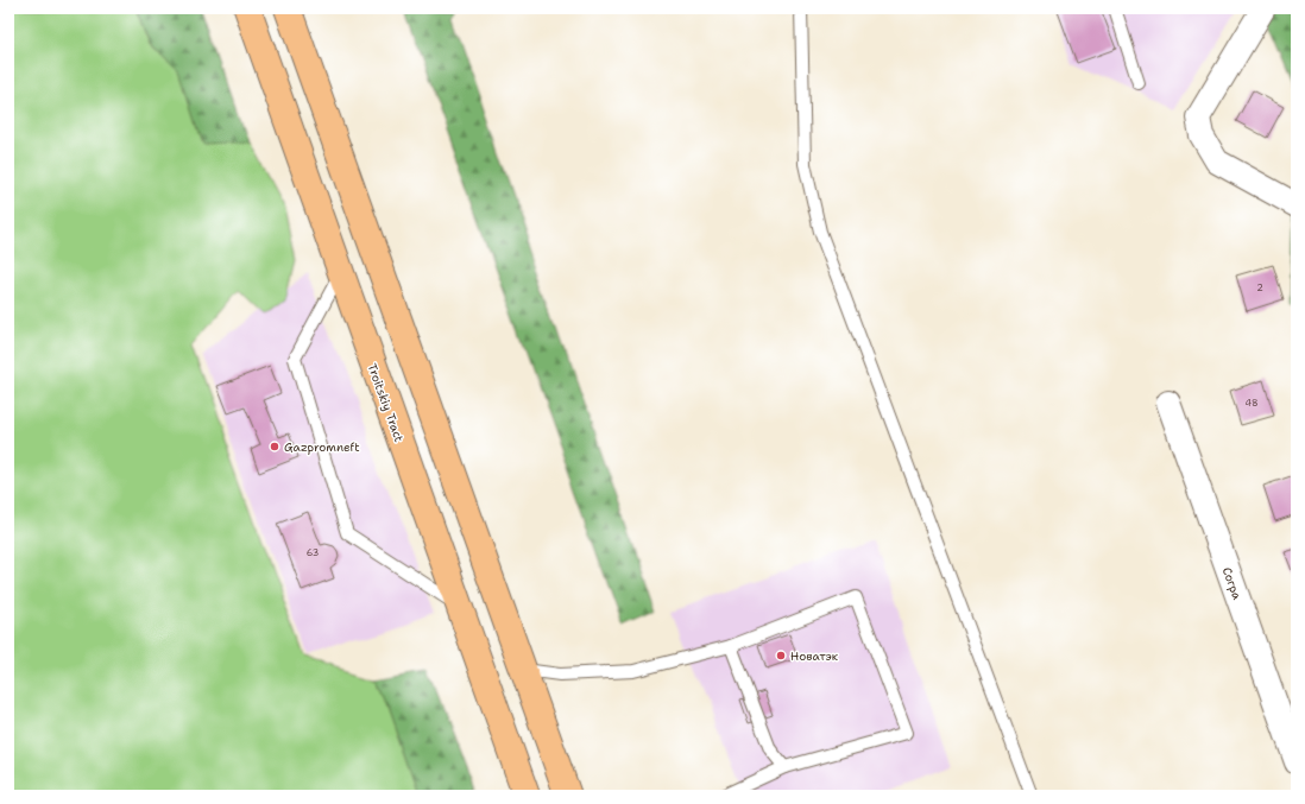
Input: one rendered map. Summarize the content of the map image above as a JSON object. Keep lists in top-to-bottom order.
{
  "streets": {
    "main road": ["Troitskiy Tract"],
    "street": ["Согра"]
  },
  "places": ["Gazpromneft", "Новатэк"],
  "house_numbers": ["2", "48", "63"]
}
